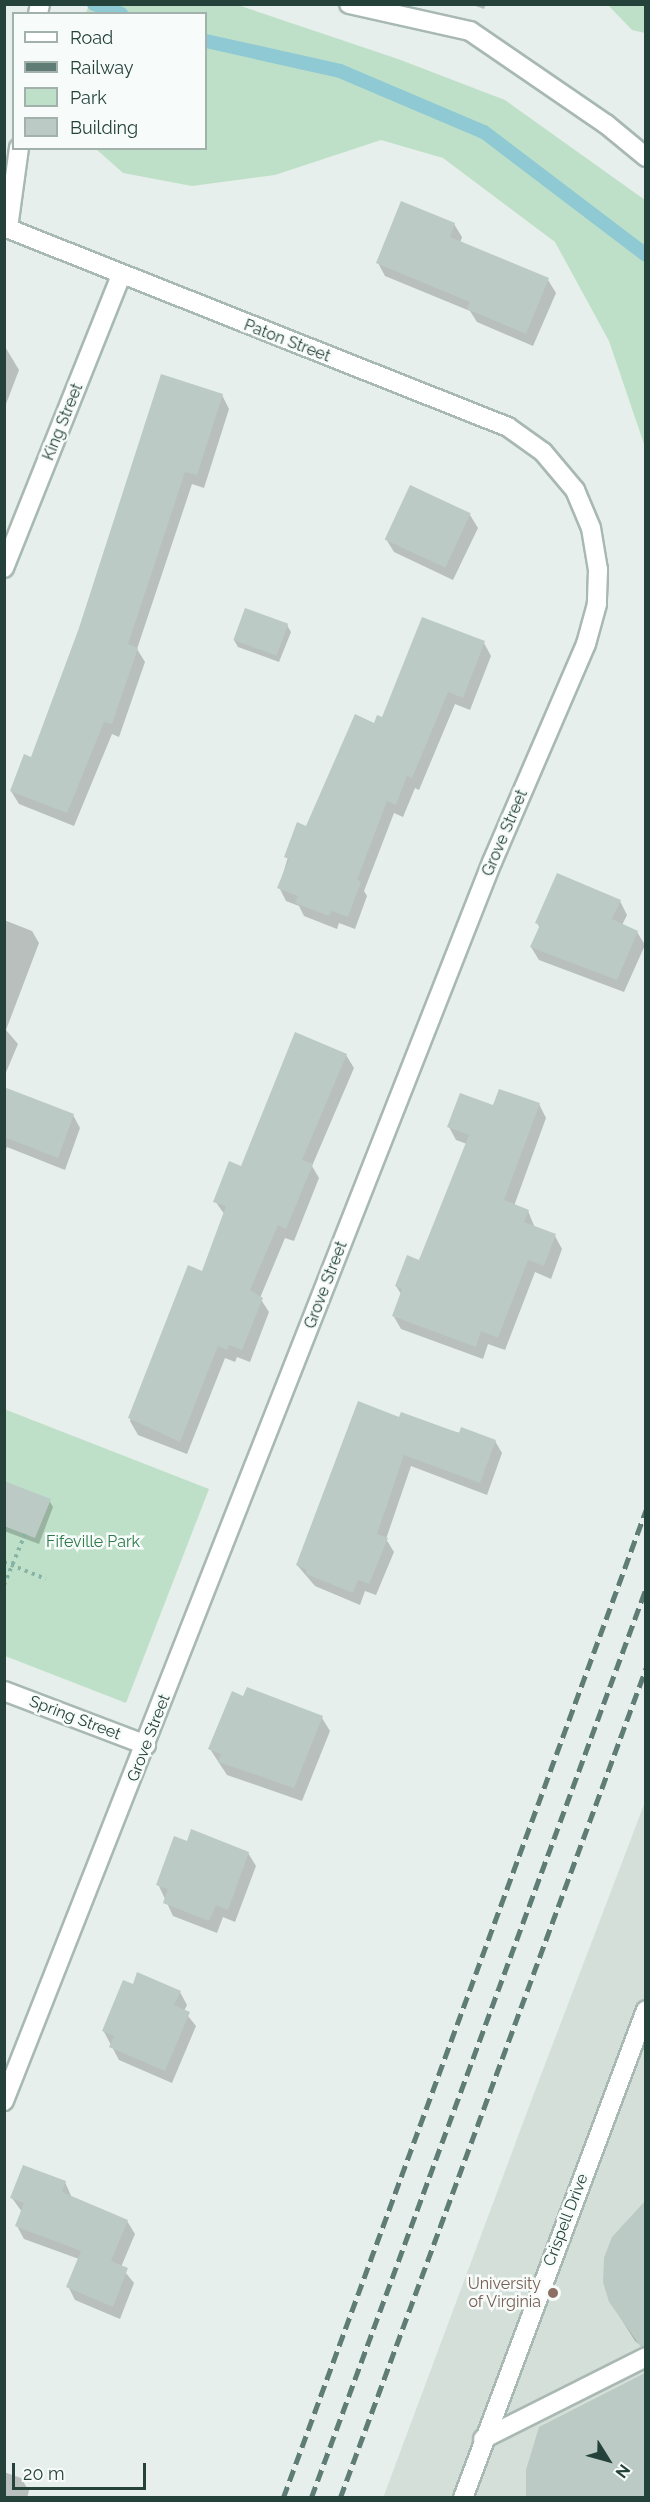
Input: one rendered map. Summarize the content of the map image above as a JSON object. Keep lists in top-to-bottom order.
{
  "streets": {
    "street": [
      "Paton Street",
      "King Street",
      "Grove Street",
      "Spring Street",
      "Crispell Drive"
    ]
  },
  "crossings": [
    ["Paton Street", "King Street"],
    ["Paton Street", "Grove Street"],
    ["Grove Street", "Spring Street"]
  ],
  "parks": ["Fifeville Park"],
  "places": ["University of Virginia"],
  "legend": [
    "Road",
    "Railway",
    "Park",
    "Building"
  ],
  "scale_bar": "20 m",
  "north": "bottom right"
}
